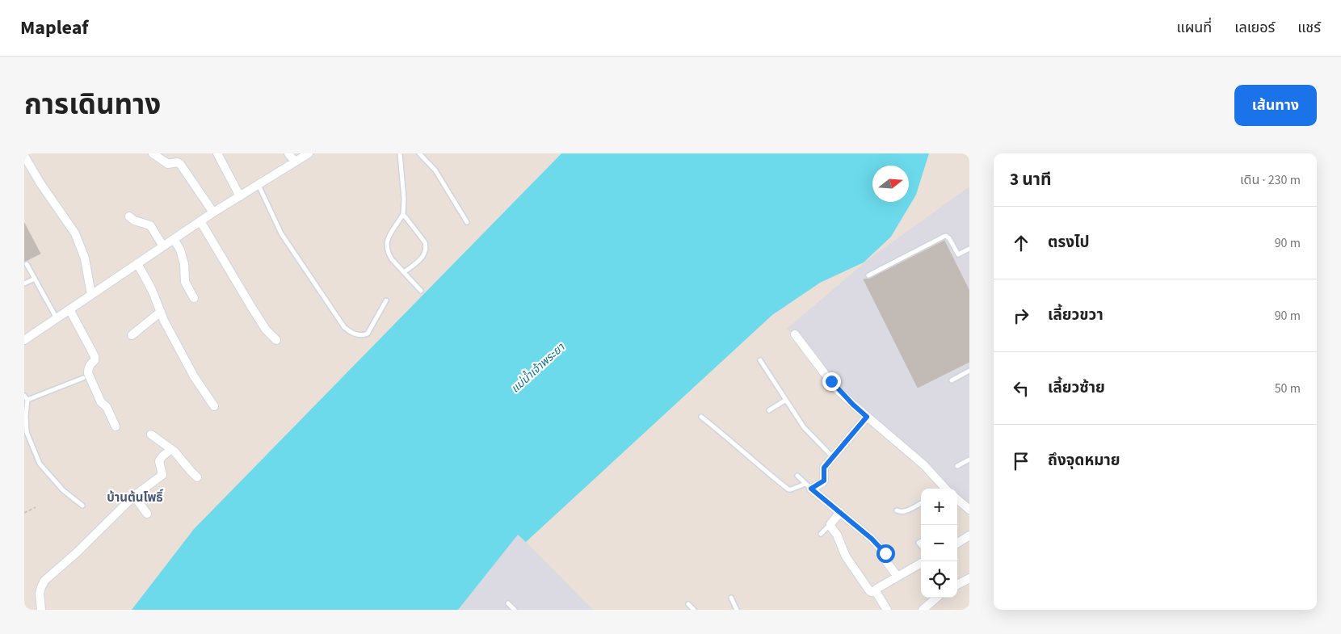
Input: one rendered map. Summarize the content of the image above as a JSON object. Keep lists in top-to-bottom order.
{
  "districts": ["บ้านต้นโพธิ์"],
  "water": ["แม่น้ำเจ้าพระยา"],
  "north": "right",
  "page": {
    "header": "Mapleaf",
    "nav": ["แผนที่", "เลเยอร์", "แชร์"],
    "title": "การเดินทาง",
    "buttons": "เส้นทาง",
    "heading": ["3 นาที", "เดิน · 230 m"],
    "list": [
      ["ตรงไป", "90 m"],
      ["เลี้ยวขวา", "90 m"],
      ["เลี้ยวซ้าย", "50 m"],
      "ถึงจุดหมาย"
    ],
    "map_buttons": ["+", "−"]
  }
}
